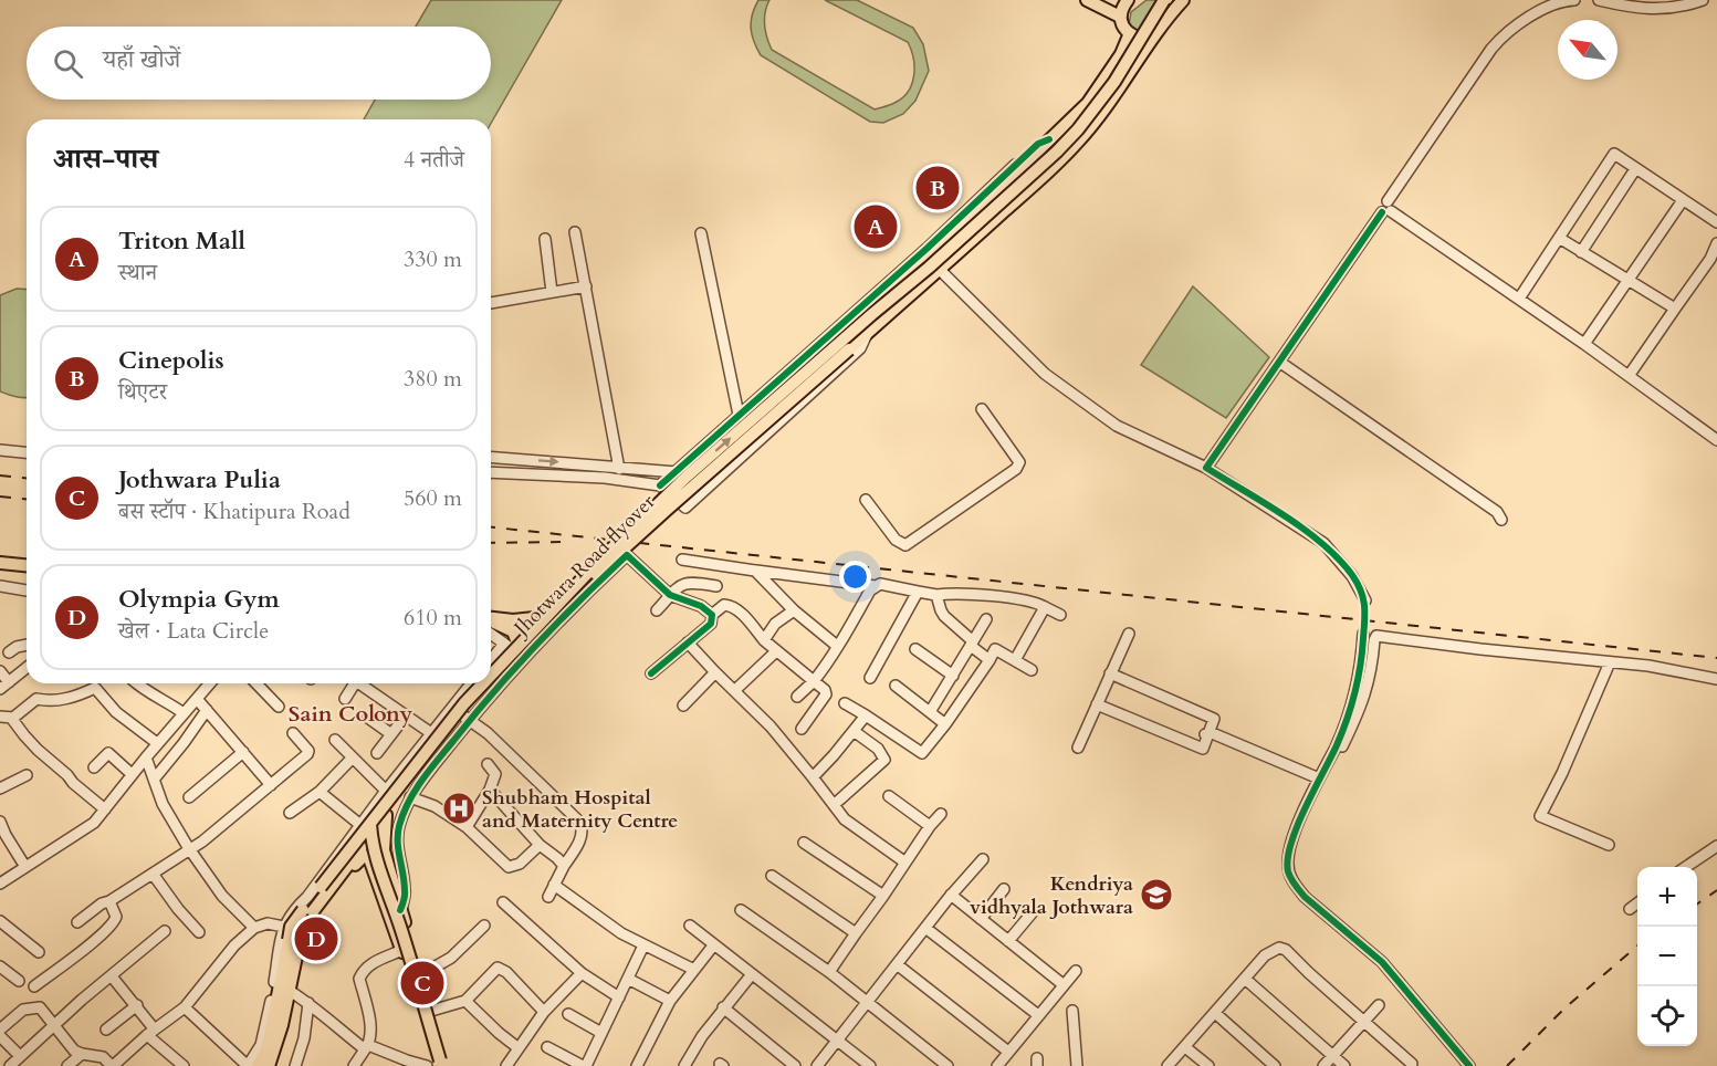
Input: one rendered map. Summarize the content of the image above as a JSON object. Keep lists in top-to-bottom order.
{
  "streets": {
    "main road": ["Jhotwara Road flyover"]
  },
  "districts": ["Sain Colony"],
  "places": {
    "hospital": ["Shubham Hospital and Maternity Centre"],
    "school or university": ["Kendriya vidhyala Jothwara"]
  },
  "north": "top left",
  "page": {
    "search": "यहाँ खोजें",
    "heading": ["आस-पास", "4 नतीजे"],
    "pins": [
      "B",
      "A",
      "D",
      "C"
    ],
    "list": [
      {
        "mark": "A",
        "name": "Triton Mall",
        "note": "स्थान",
        "value": "330 m"
      },
      {
        "mark": "B",
        "name": "Cinepolis",
        "note": "थिएटर",
        "value": "380 m"
      },
      {
        "mark": "C",
        "name": "Jothwara Pulia",
        "note": "बस स्टॉप · Khatipura Road",
        "value": "560 m"
      },
      {
        "mark": "D",
        "name": "Olympia Gym",
        "note": "खेल · Lata Circle",
        "value": "610 m"
      }
    ],
    "map_buttons": ["+", "−"]
  }
}
